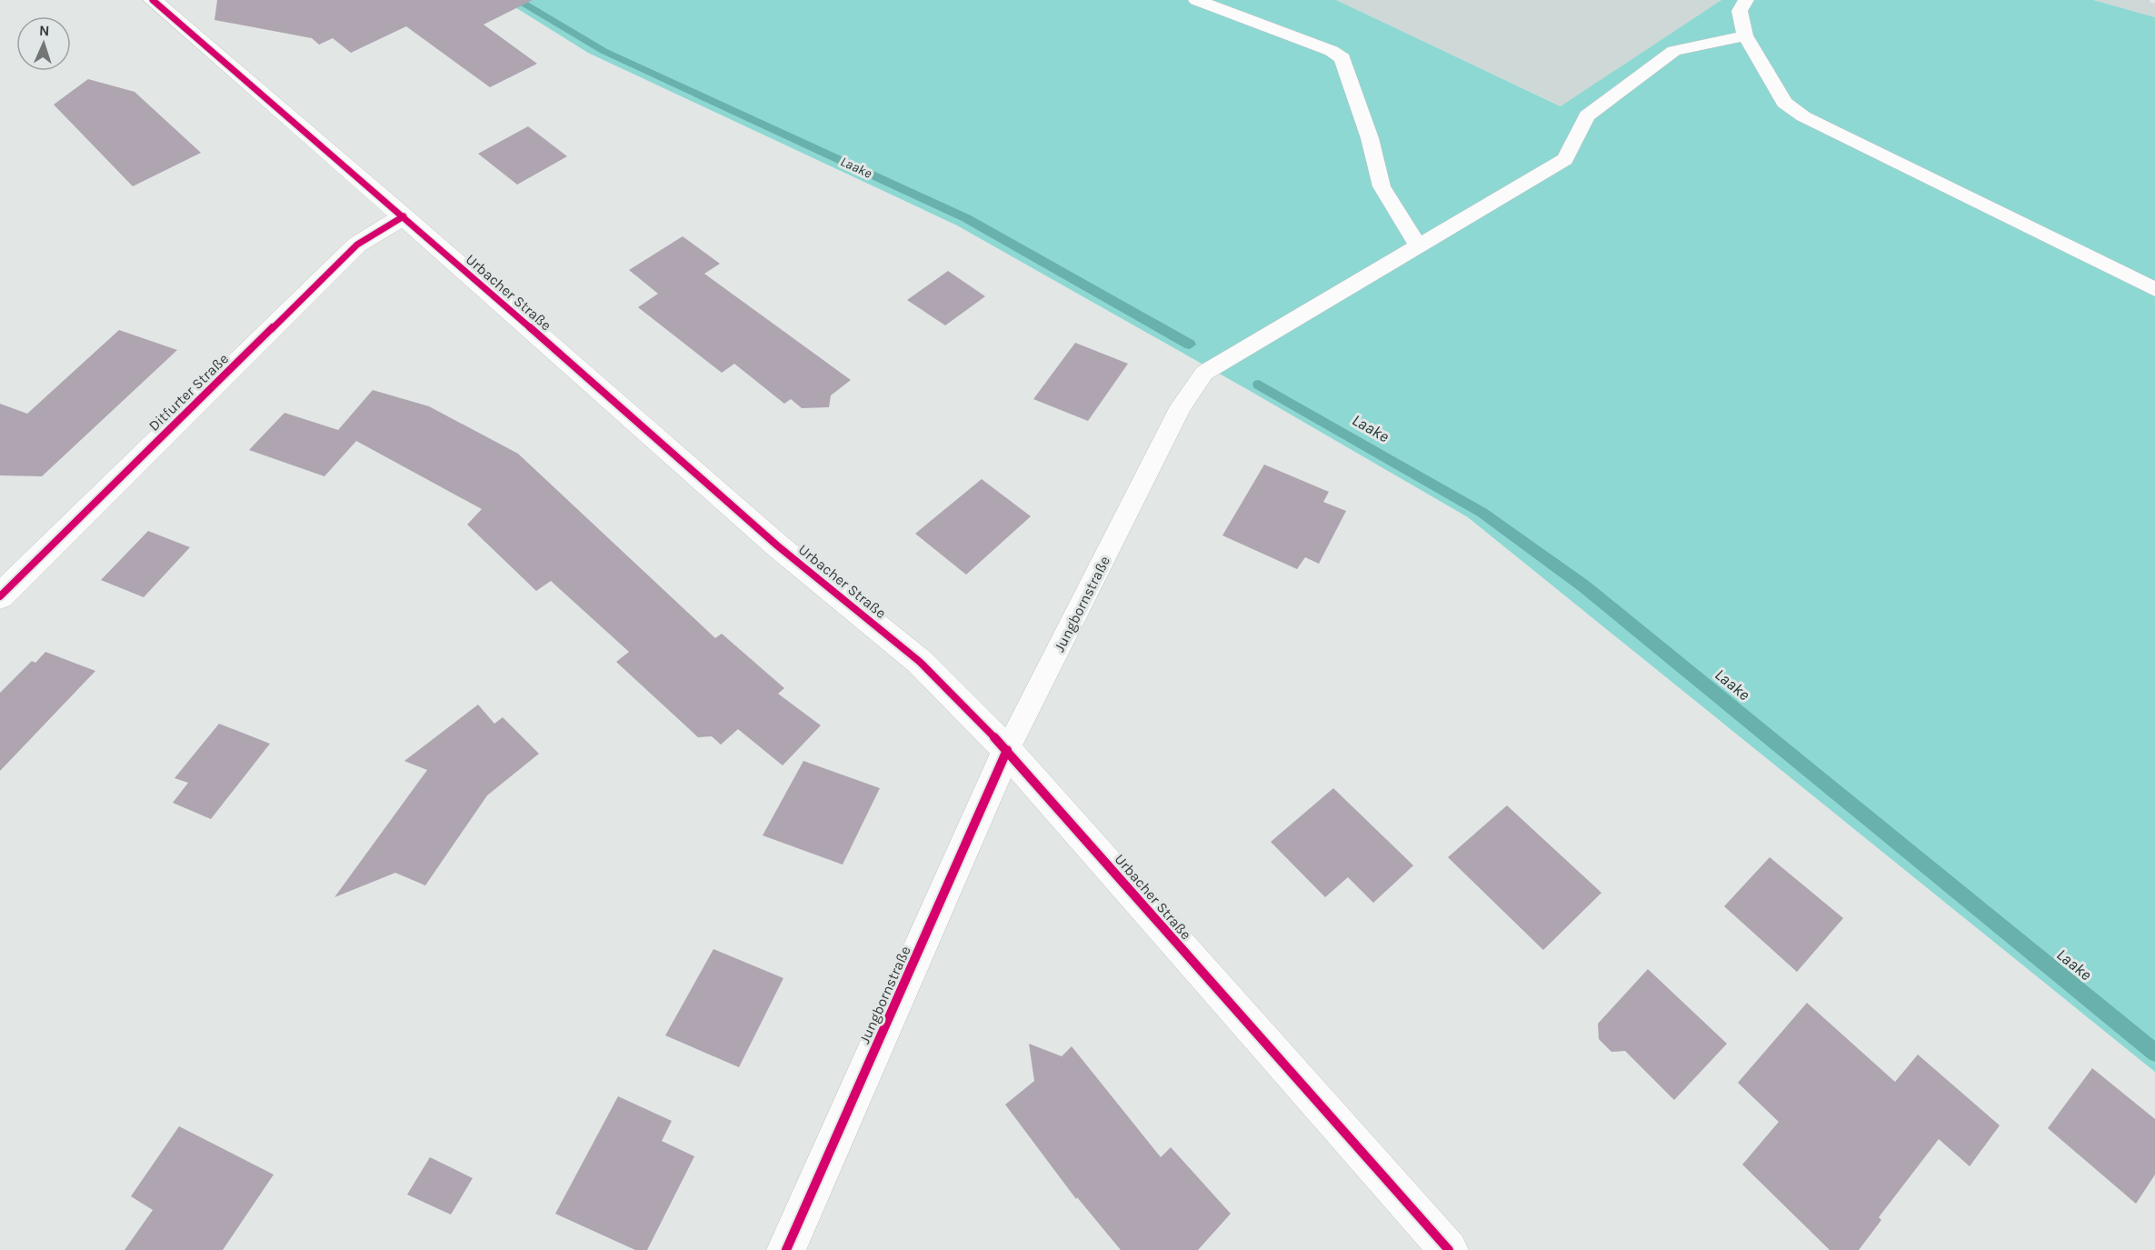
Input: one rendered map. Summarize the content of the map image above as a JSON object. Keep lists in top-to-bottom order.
{
  "streets": {
    "street": ["Urbacher Straße", "Ditfurter Straße", "Jungbornstraße"]
  },
  "crossings": [
    ["Urbacher Straße", "Ditfurter Straße"],
    ["Urbacher Straße", "Jungbornstraße"]
  ],
  "water": ["Laake"],
  "north": "top"
}
